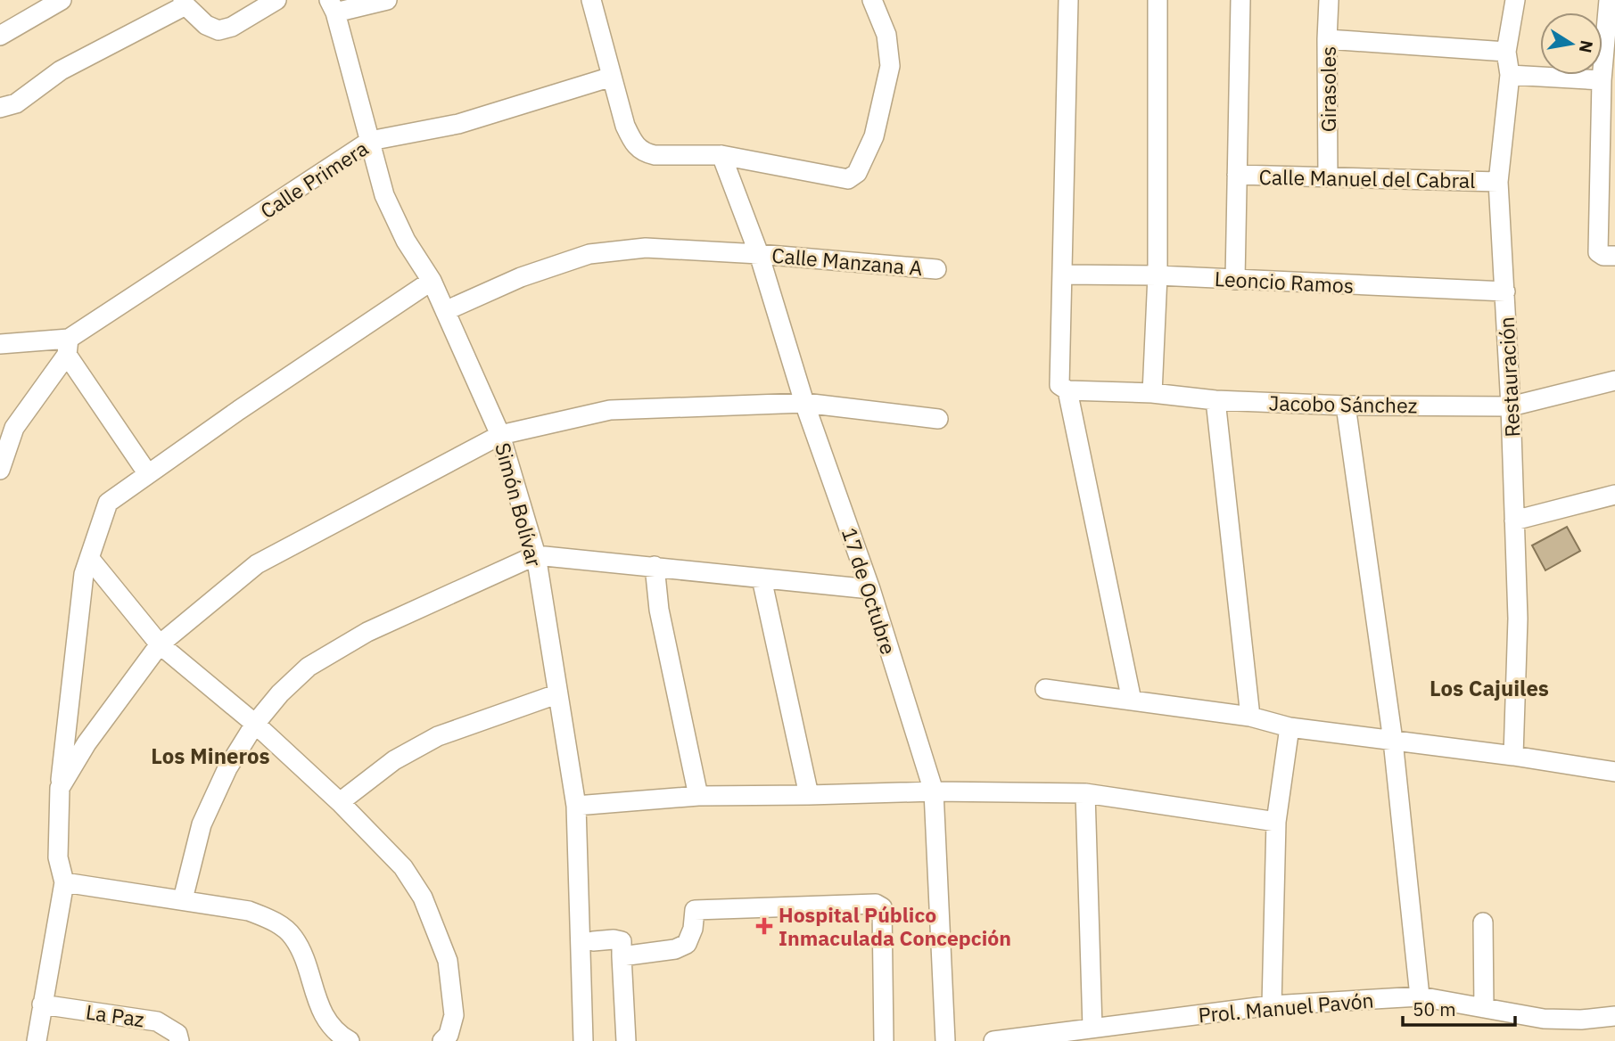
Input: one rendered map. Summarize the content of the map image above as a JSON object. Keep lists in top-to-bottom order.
{
  "streets": {
    "street": [
      "Girasoles",
      "Calle Manuel del Cabral",
      "Calle Primera",
      "Calle Manzana A",
      "Leoncio Ramos",
      "Restauración",
      "Jacobo Sánchez",
      "Simón Bolívar",
      "17 de Octubre",
      "Prol. Manuel Pavón",
      "La Paz"
    ]
  },
  "crossings": [
    ["Girasoles", "Calle Manuel del Cabral"],
    ["Calle Manuel del Cabral", "Restauración"],
    ["Calle Primera", "Simón Bolívar"],
    ["Calle Manzana A", "Simón Bolívar"],
    ["Calle Manzana A", "17 de Octubre"],
    ["Leoncio Ramos", "Restauración"],
    ["Restauración", "Jacobo Sánchez"]
  ],
  "districts": ["Los Cajuiles", "Los Mineros"],
  "places": {
    "health": ["Hospital Público Inmaculada Concepción"]
  },
  "scale_bar": "50 m",
  "north": "right"
}
